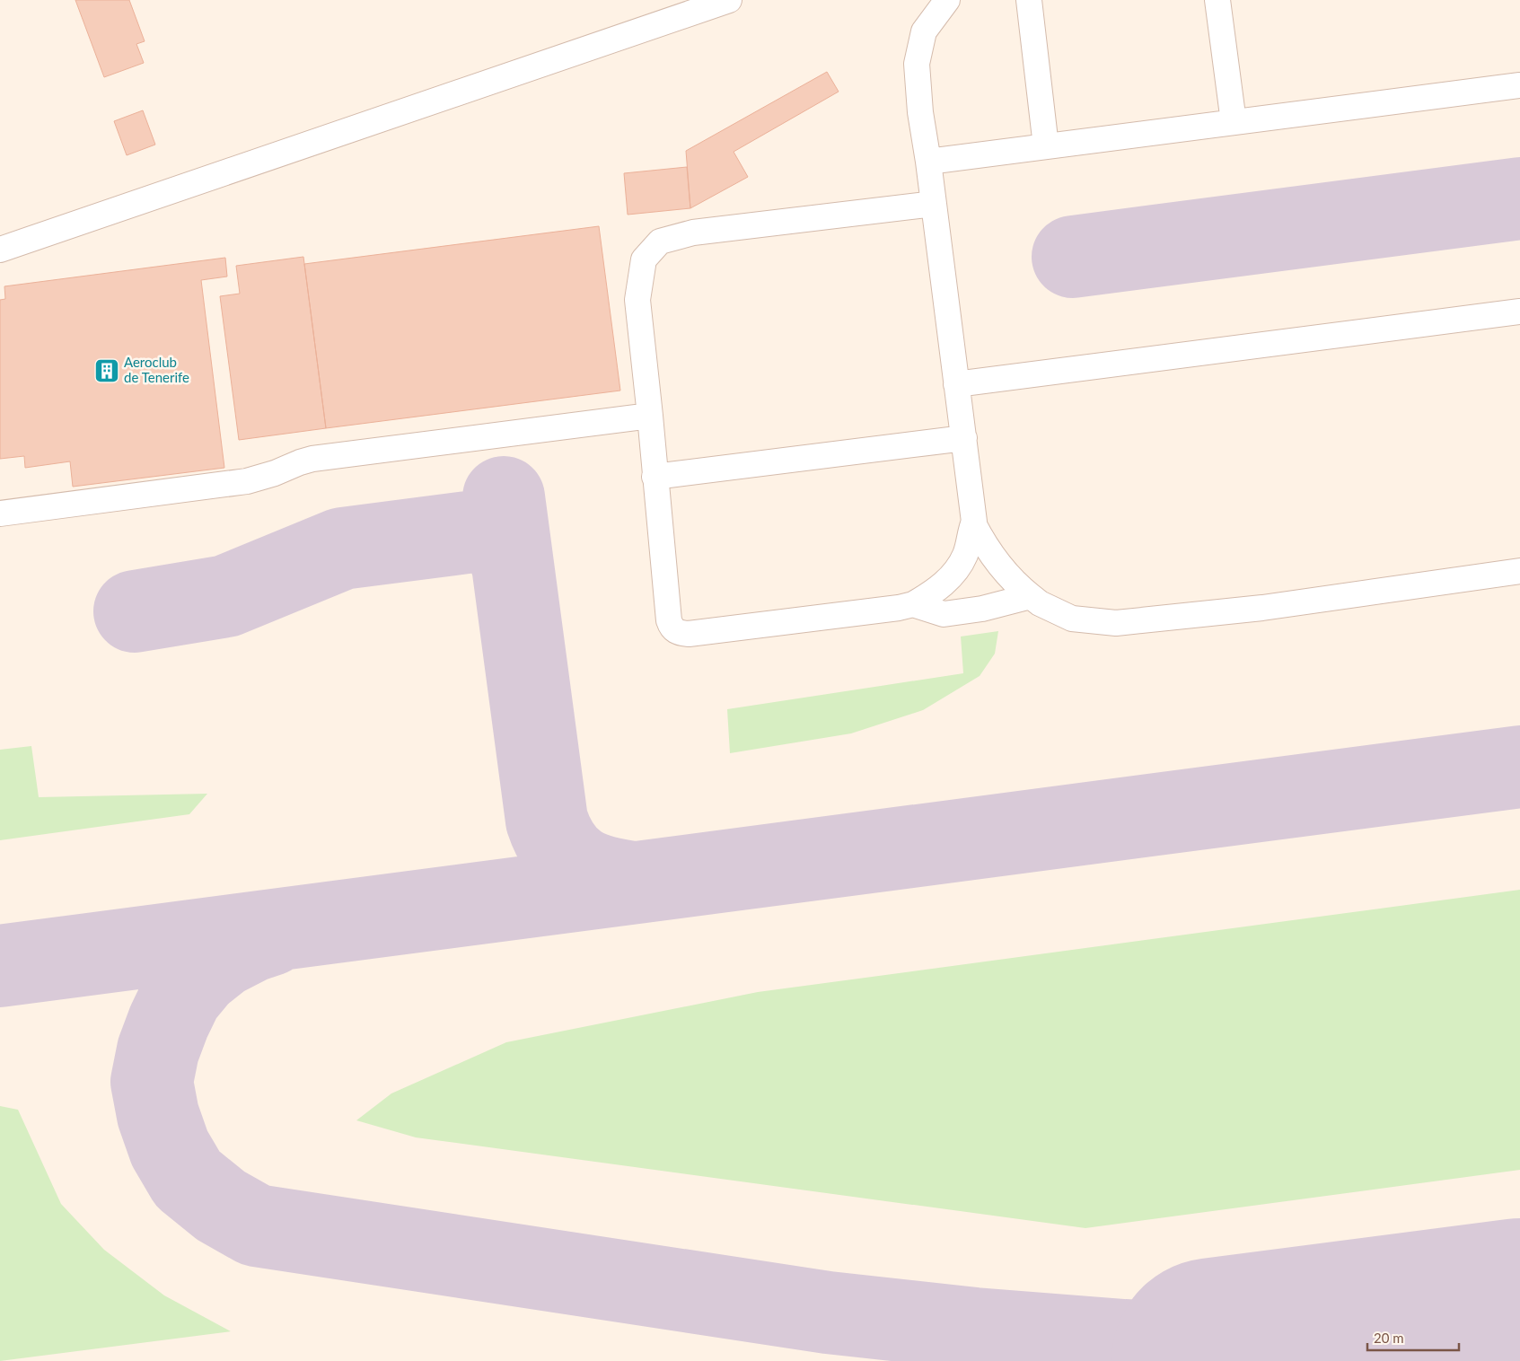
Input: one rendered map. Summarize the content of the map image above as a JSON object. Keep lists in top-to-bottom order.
{
  "places": {
    "building": ["Aeroclub de Tenerife"]
  },
  "scale_bar": "20 m"
}
